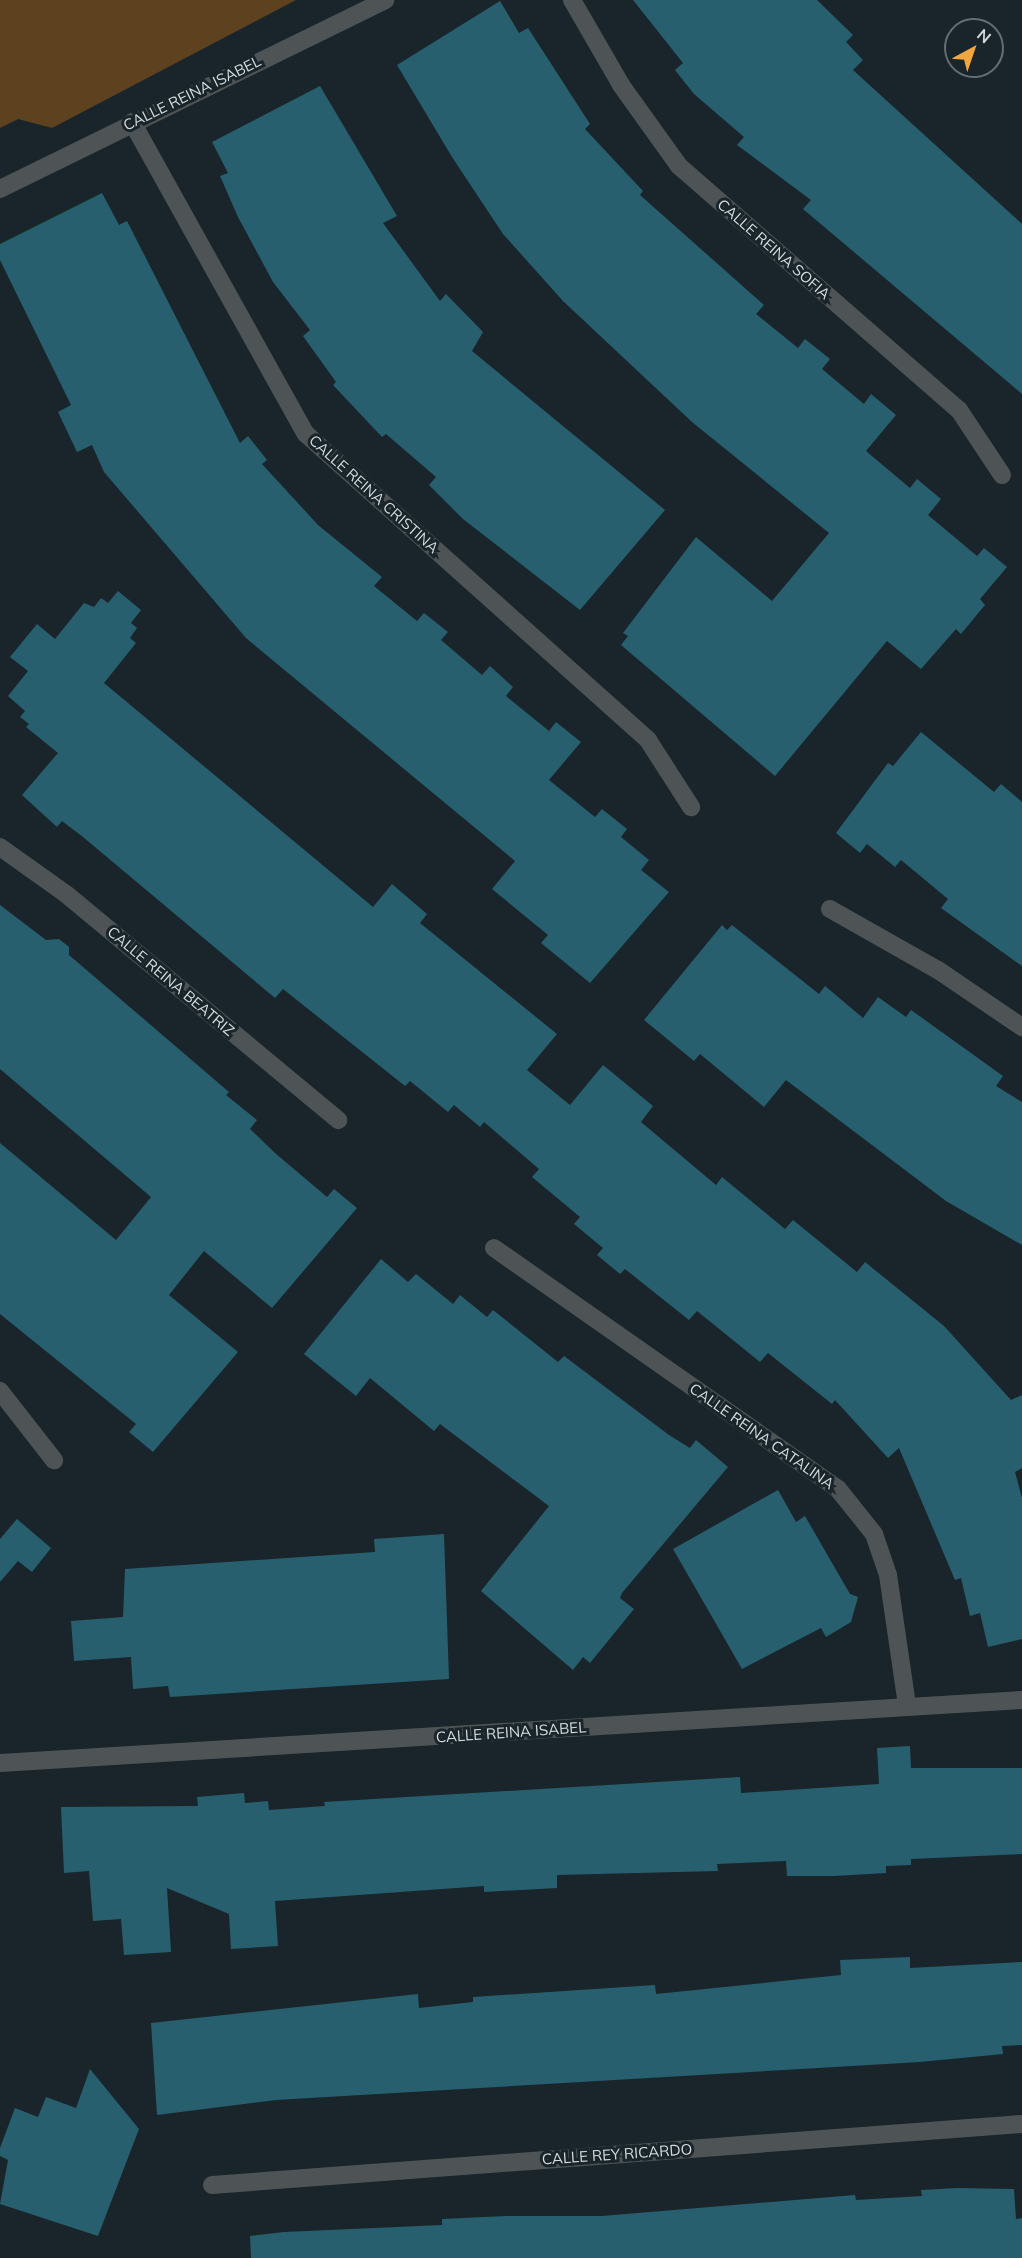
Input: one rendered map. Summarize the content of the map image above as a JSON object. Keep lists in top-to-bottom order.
{
  "streets": {
    "street": [
      "CALLE REINA ISABEL",
      "CALLE REINA SOFIA",
      "CALLE REINA CRISTINA",
      "CALLE REINA BEATRIZ",
      "CALLE REINA CATALINA",
      "CALLE REY RICARDO"
    ]
  },
  "crossings": [
    ["CALLE REINA ISABEL", "CALLE REINA CRISTINA"],
    ["CALLE REINA ISABEL", "CALLE REINA CATALINA"]
  ],
  "north": "top right"
}
